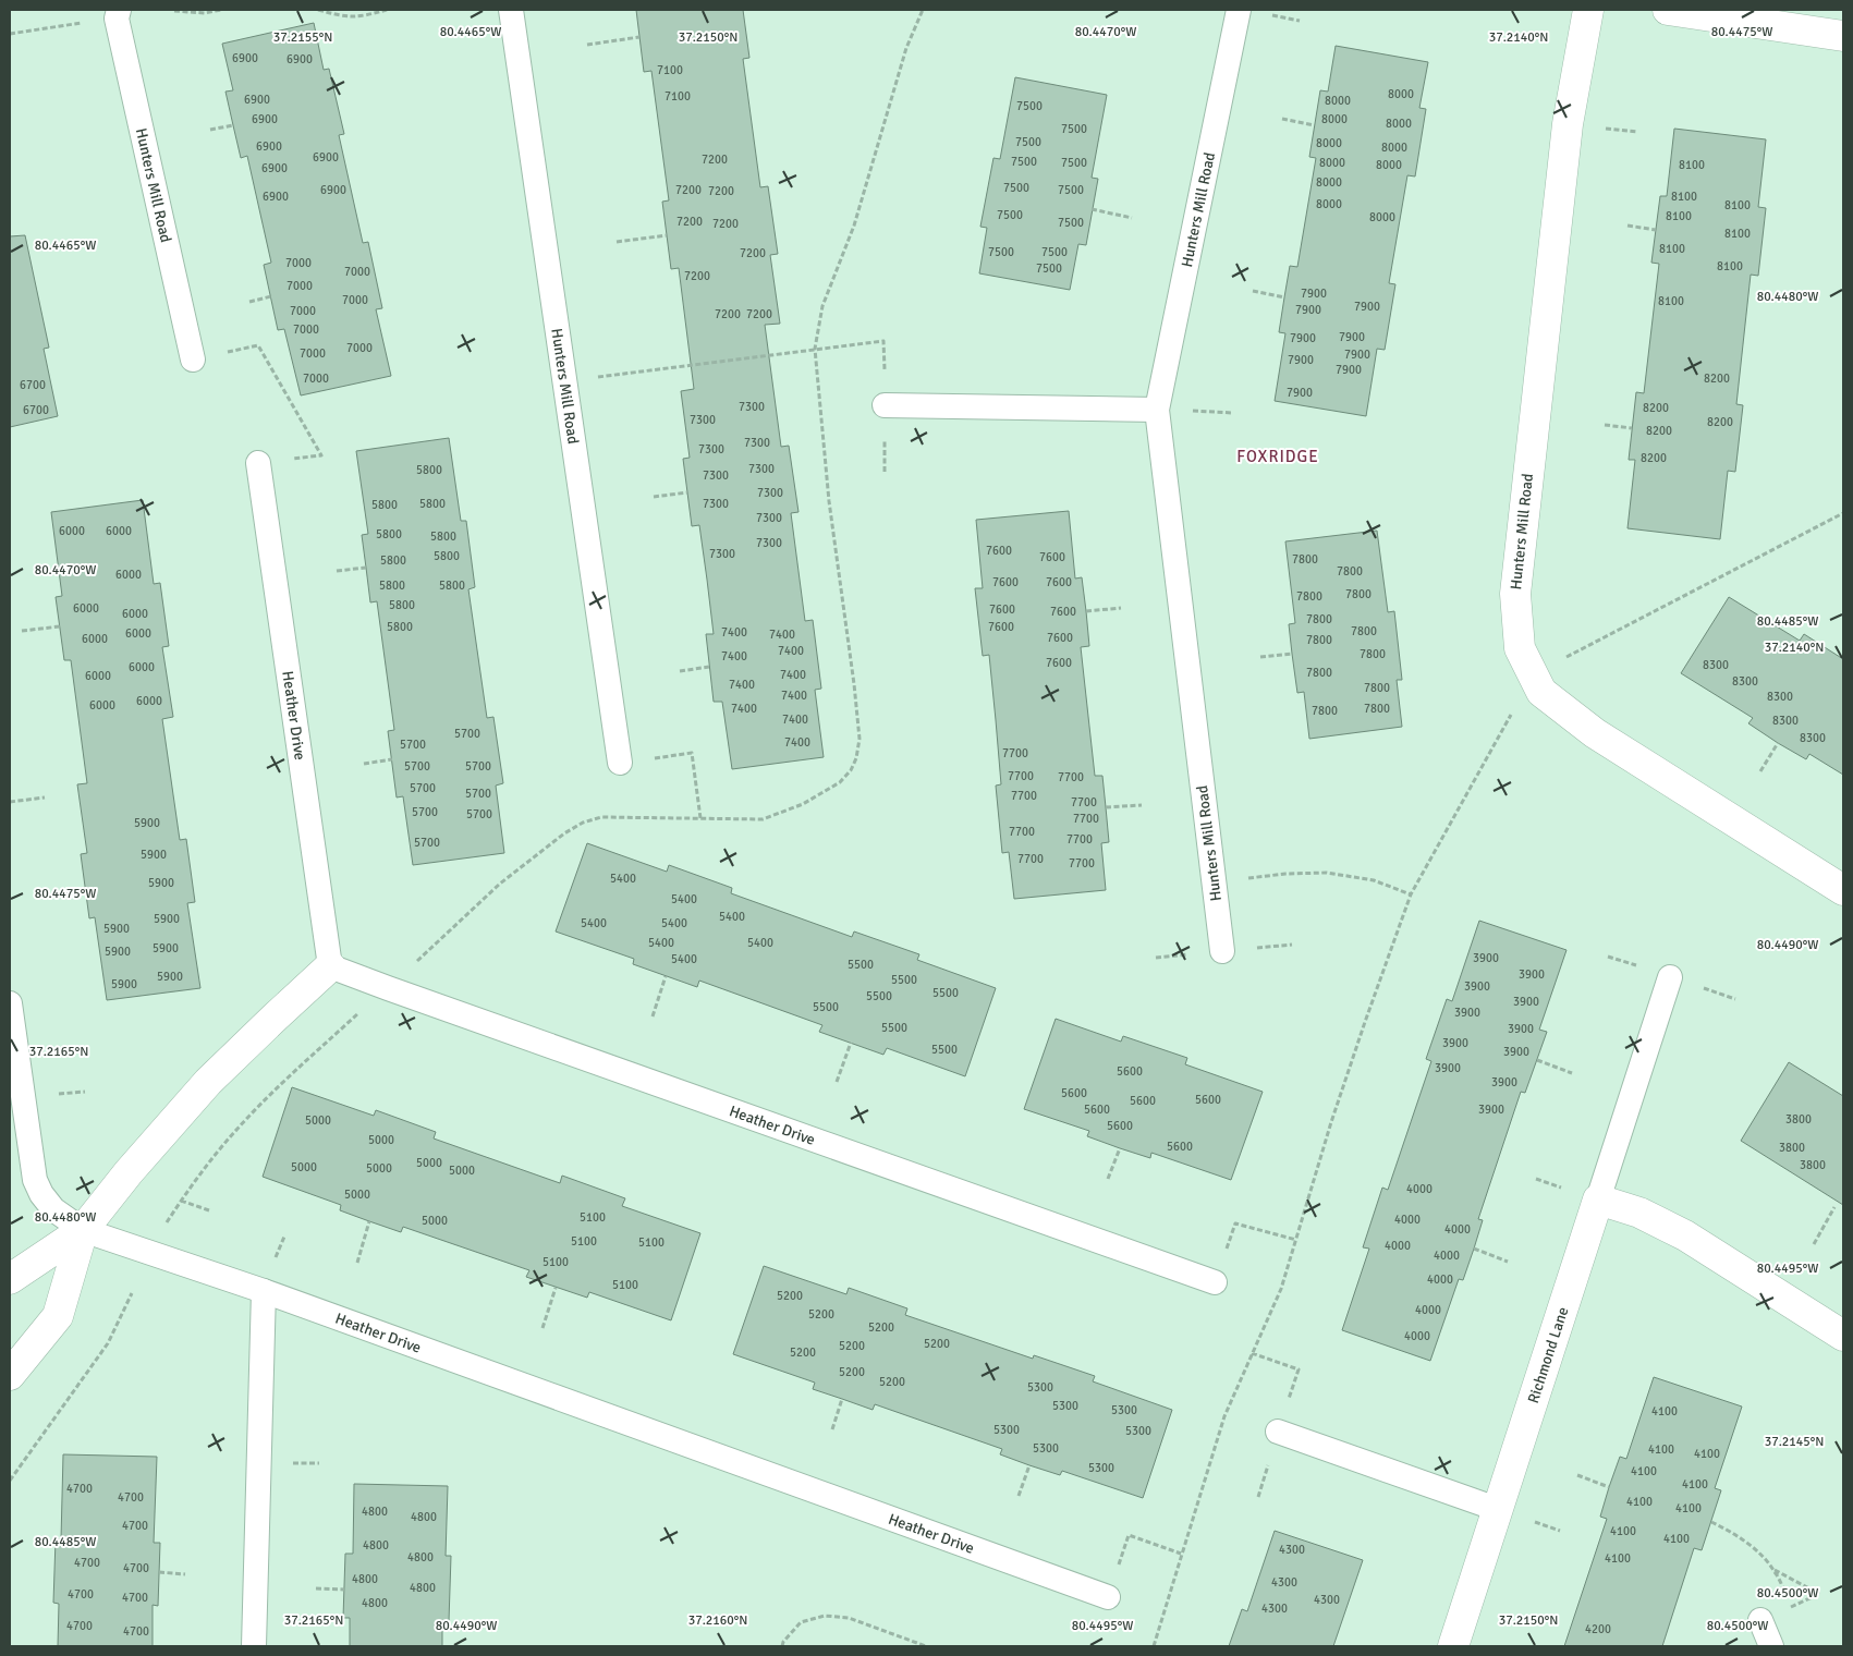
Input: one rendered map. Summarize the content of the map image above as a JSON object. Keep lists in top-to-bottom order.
{
  "streets": {
    "street": ["Hunters Mill Road", "Richmond Lane"],
    "lane": ["Heather Drive"]
  },
  "districts": ["FOXRIDGE"],
  "house_numbers": [
    "6900",
    "6900",
    "7100",
    "8000",
    "7100",
    "6900",
    "8000",
    "7500",
    "6900",
    "8000",
    "8000",
    "7500",
    "7500",
    "8000",
    "6900",
    "8000",
    "6900",
    "7200",
    "7500",
    "7500",
    "8000",
    "8000",
    "8100",
    "6900",
    "8000",
    "7500",
    "6900",
    "7200",
    "7500",
    "7200",
    "6900",
    "8100",
    "8000",
    "8100",
    "7500",
    "8100",
    "8000",
    "7200",
    "7500",
    "7200",
    "8100",
    "8100",
    "7500",
    "7500",
    "7200",
    "7000",
    "8100",
    "7500",
    "7000",
    "7200",
    "7000",
    "7900",
    "7000",
    "8100",
    "7900",
    "7900",
    "7000",
    "7200",
    "7200",
    "7000",
    "7900",
    "7900",
    "7000",
    "7000",
    "7900",
    "7900",
    "7900",
    "7000",
    "8200",
    "6700",
    "7900",
    "7300",
    "8200",
    "6700",
    "7300",
    "8200",
    "8200",
    "7300",
    "7300",
    "8200",
    "7300",
    "5800",
    "7300",
    "7300",
    "5800",
    "7300",
    "5800",
    "7300",
    "6000",
    "6000",
    "5800",
    "5800",
    "7300",
    "7600",
    "7300",
    "5800",
    "7600",
    "7800",
    "5800",
    "7800",
    "6000",
    "7600",
    "7600",
    "5800",
    "5800",
    "7800",
    "7800",
    "5800",
    "6000",
    "7600",
    "7600",
    "6000",
    "7800",
    "5800",
    "7600",
    "7800",
    "7400",
    "6000",
    "7400",
    "7600",
    "6000",
    "7800",
    "7400",
    "7800",
    "7400",
    "7600",
    "8300",
    "6000",
    "7800",
    "7400",
    "6000",
    "8300",
    "7400",
    "7800",
    "7400",
    "8300",
    "6000",
    "6000",
    "7400",
    "7800",
    "7800",
    "7400",
    "8300",
    "5700",
    "8300",
    "7400",
    "5700",
    "7700",
    "5700",
    "5700",
    "7700",
    "7700",
    "5700",
    "5700",
    "7700",
    "7700",
    "5700",
    "5700",
    "7700",
    "5900",
    "7700",
    "7700",
    "5700",
    "5900",
    "7700",
    "7700",
    "5400",
    "5900",
    "5400",
    "5400",
    "5900",
    "5400",
    "5400",
    "5900",
    "5400",
    "5400",
    "5900",
    "5900",
    "3900",
    "5400",
    "5500",
    "3900",
    "5900",
    "5500",
    "5900",
    "3900",
    "5500",
    "5500",
    "3900",
    "5500",
    "3900",
    "5500",
    "3900",
    "3900",
    "5500",
    "3900",
    "3900",
    "5600",
    "3900",
    "5600",
    "5600",
    "5600",
    "5600",
    "3900",
    "3800",
    "5000",
    "5600",
    "5000",
    "5600",
    "3800",
    "5000",
    "3800",
    "5000",
    "5000",
    "5000",
    "4000",
    "5000",
    "5100",
    "4000",
    "5000",
    "4000",
    "5100",
    "5100",
    "4000",
    "4000",
    "5100",
    "4000",
    "5100",
    "5200",
    "4000",
    "5200",
    "5200",
    "4000",
    "5200",
    "5200",
    "5200",
    "5200",
    "5200",
    "5300",
    "5300",
    "5300",
    "4100",
    "5300",
    "5300",
    "5300",
    "4100",
    "4100",
    "5300",
    "4100",
    "4100",
    "4700",
    "4700",
    "4100",
    "4100",
    "4800",
    "4800",
    "4700",
    "4100",
    "4100",
    "4800",
    "4300",
    "4800",
    "4100",
    "4700",
    "4700",
    "4800",
    "4300",
    "4800",
    "4700",
    "4700",
    "4300",
    "4800",
    "4300",
    "4700",
    "4200",
    "4700"
  ],
  "coordinates": [
    "80.4465°W",
    "80.4470°W",
    "80.4475°W",
    "37.2155°N",
    "37.2150°N",
    "37.2140°N",
    "80.4480°W",
    "80.4485°W",
    "80.4490°W",
    "37.2165°N",
    "80.4495°W",
    "37.2145°N",
    "80.4500°W",
    "37.2160°N"
  ]
}
